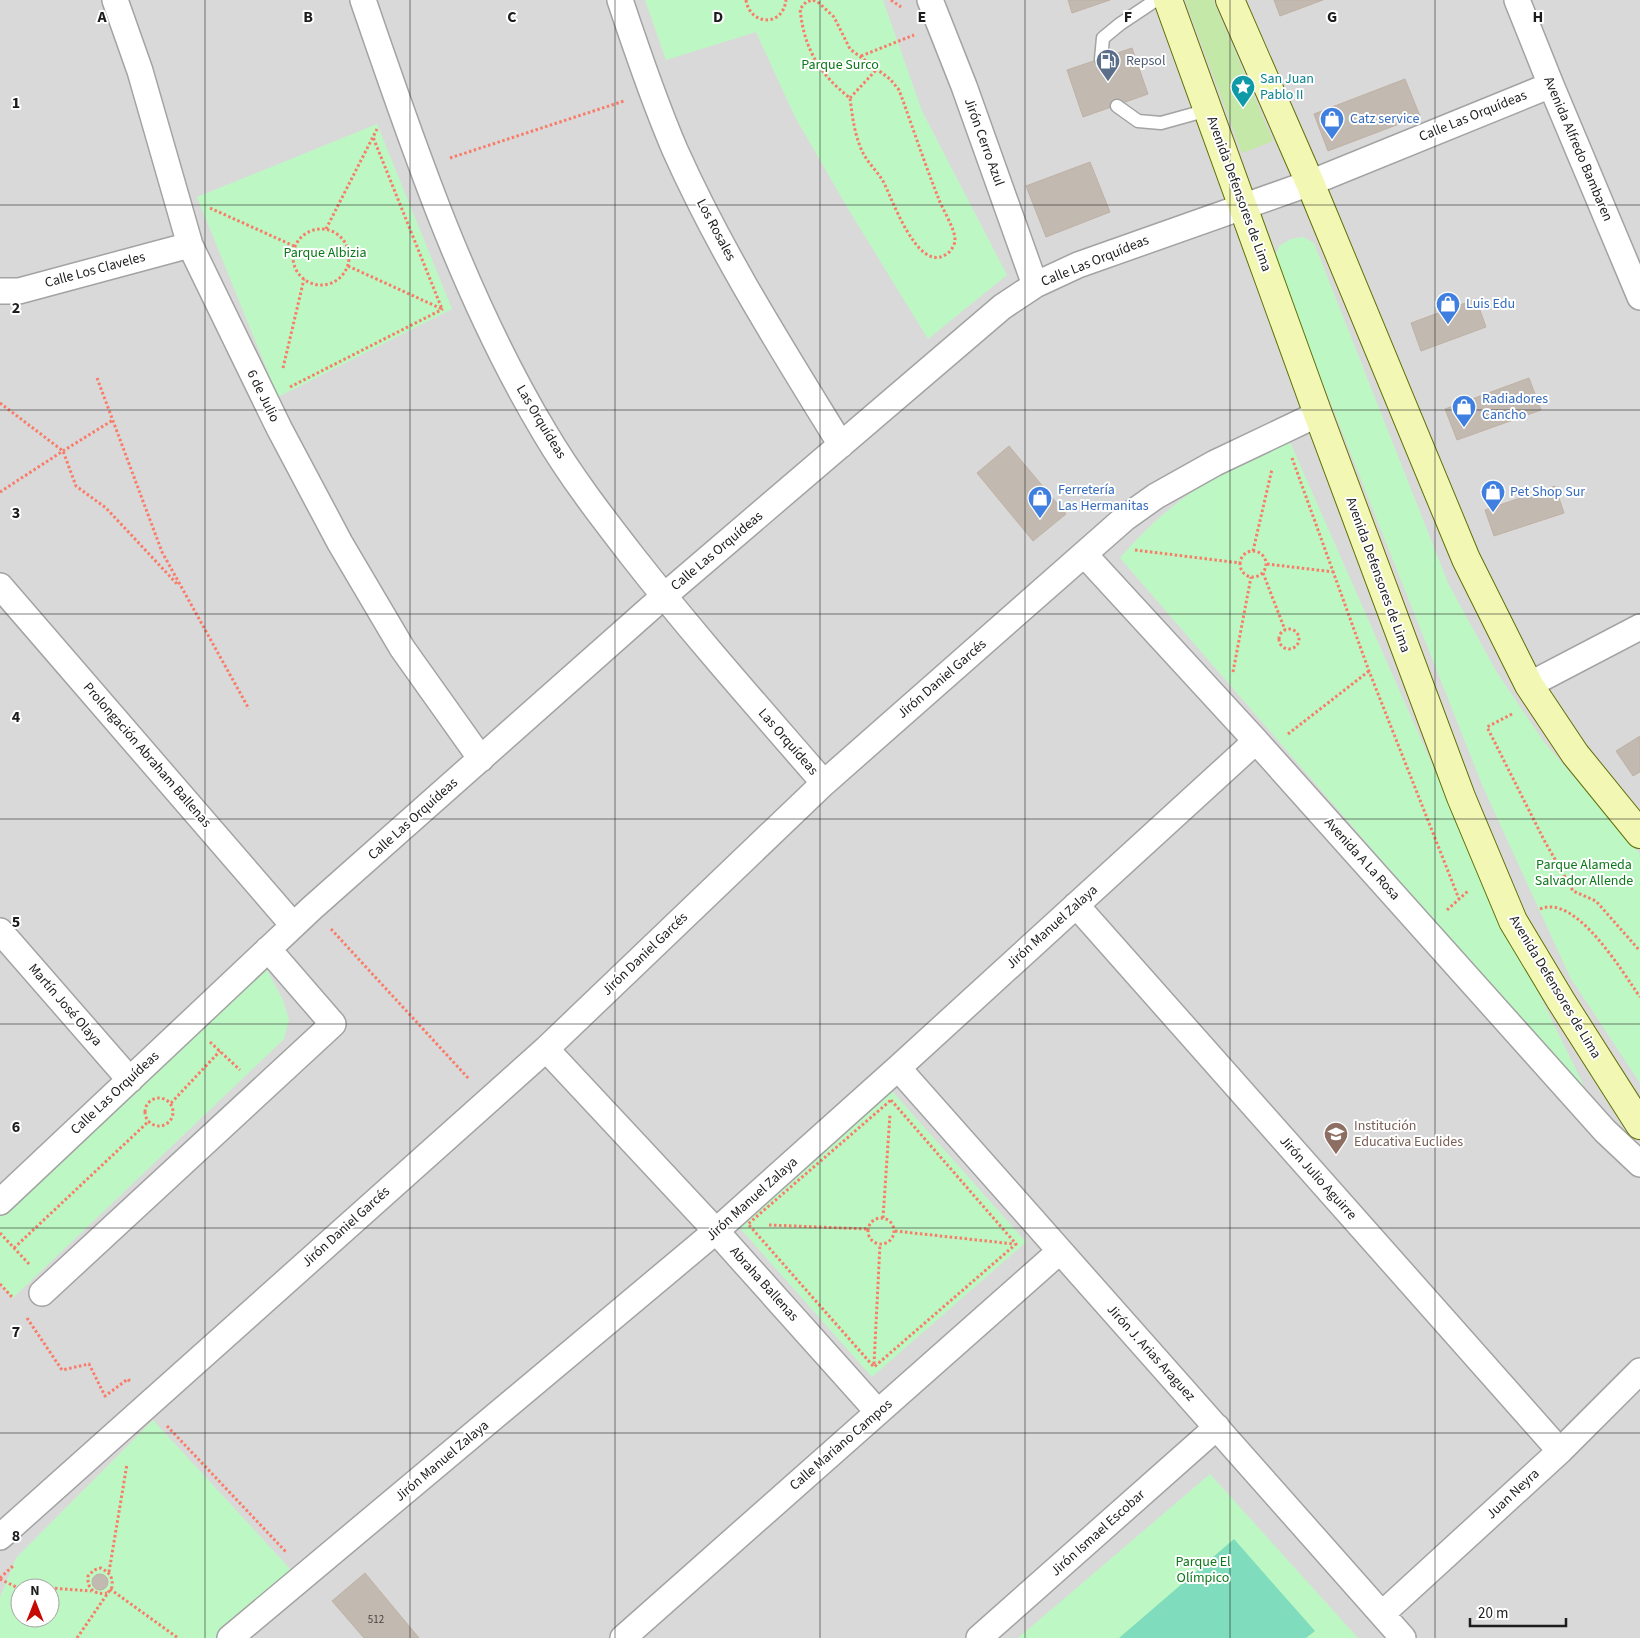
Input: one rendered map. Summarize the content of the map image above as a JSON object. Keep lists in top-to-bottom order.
{
  "streets": {
    "main road": ["Avenida Defensores de Lima"],
    "street": [
      "Calle Las Orquídeas",
      "Jirón Cerro Azul",
      "Avenida Alfredo Bambaren",
      "Los Rosales",
      "Calle Los Claveles",
      "6 de Julio",
      "Las Orquídeas",
      "Jirón Daniel Garcés",
      "Prolongación Abraham Ballenas",
      "Avenida A La Rosa",
      "Jirón Manuel Zalaya",
      "Martín José Olaya",
      "Jirón Julio Aguirre",
      "Abraha Ballenas",
      "Jirón J. Arias Araguez",
      "Calle Mariano Campos",
      "Juan Neyra",
      "Jirón Ismael Escobar"
    ]
  },
  "crossings": [
    ["Calle Las Orquídeas", "Jirón Cerro Azul"],
    ["Calle Las Orquídeas", "Avenida Alfredo Bambaren"],
    ["Calle Las Orquídeas", "Avenida Defensores de Lima"],
    ["Calle Las Orquídeas", "Los Rosales"],
    ["Calle Las Orquídeas", "6 de Julio"],
    ["Calle Las Orquídeas", "Las Orquídeas"],
    ["Calle Las Orquídeas", "Prolongación Abraham Ballenas"],
    ["Calle Las Orquídeas", "Martín José Olaya"],
    ["Avenida Defensores de Lima", "Jirón Daniel Garcés"],
    ["Calle Los Claveles", "6 de Julio"],
    ["Las Orquídeas", "Jirón Daniel Garcés"],
    ["Jirón Daniel Garcés", "Avenida A La Rosa"],
    ["Jirón Daniel Garcés", "Abraha Ballenas"],
    ["Avenida A La Rosa", "Jirón Manuel Zalaya"],
    ["Jirón Manuel Zalaya", "Jirón Julio Aguirre"],
    ["Jirón Manuel Zalaya", "Abraha Ballenas"],
    ["Jirón Manuel Zalaya", "Jirón J. Arias Araguez"],
    ["Jirón Julio Aguirre", "Juan Neyra"],
    ["Abraha Ballenas", "Calle Mariano Campos"],
    ["Jirón J. Arias Araguez", "Calle Mariano Campos"],
    ["Jirón J. Arias Araguez", "Juan Neyra"],
    ["Jirón J. Arias Araguez", "Jirón Ismael Escobar"]
  ],
  "parks": [
    "Parque Surco",
    "Parque Albizia",
    "Parque Alameda Salvador Allende",
    "Parque El Olímpico"
  ],
  "places": {
    "fuel station": ["Repsol"],
    "place": ["San Juan Pablo II"],
    "shop": [
      "Catz service",
      "Luis Edu",
      "Radiadores Cancho",
      "Pet Shop Sur",
      "Ferretería Las Hermanitas"
    ],
    "school or university": ["Institución Educativa Euclides"]
  },
  "house_numbers": ["512"],
  "scale_bar": "20 m",
  "north": "top",
  "grid": {
    "columns": [
      "A",
      "B",
      "C",
      "D",
      "E",
      "F",
      "G",
      "H"
    ],
    "rows": [
      "1",
      "2",
      "3",
      "4",
      "5",
      "6",
      "7",
      "8"
    ]
  }
}
